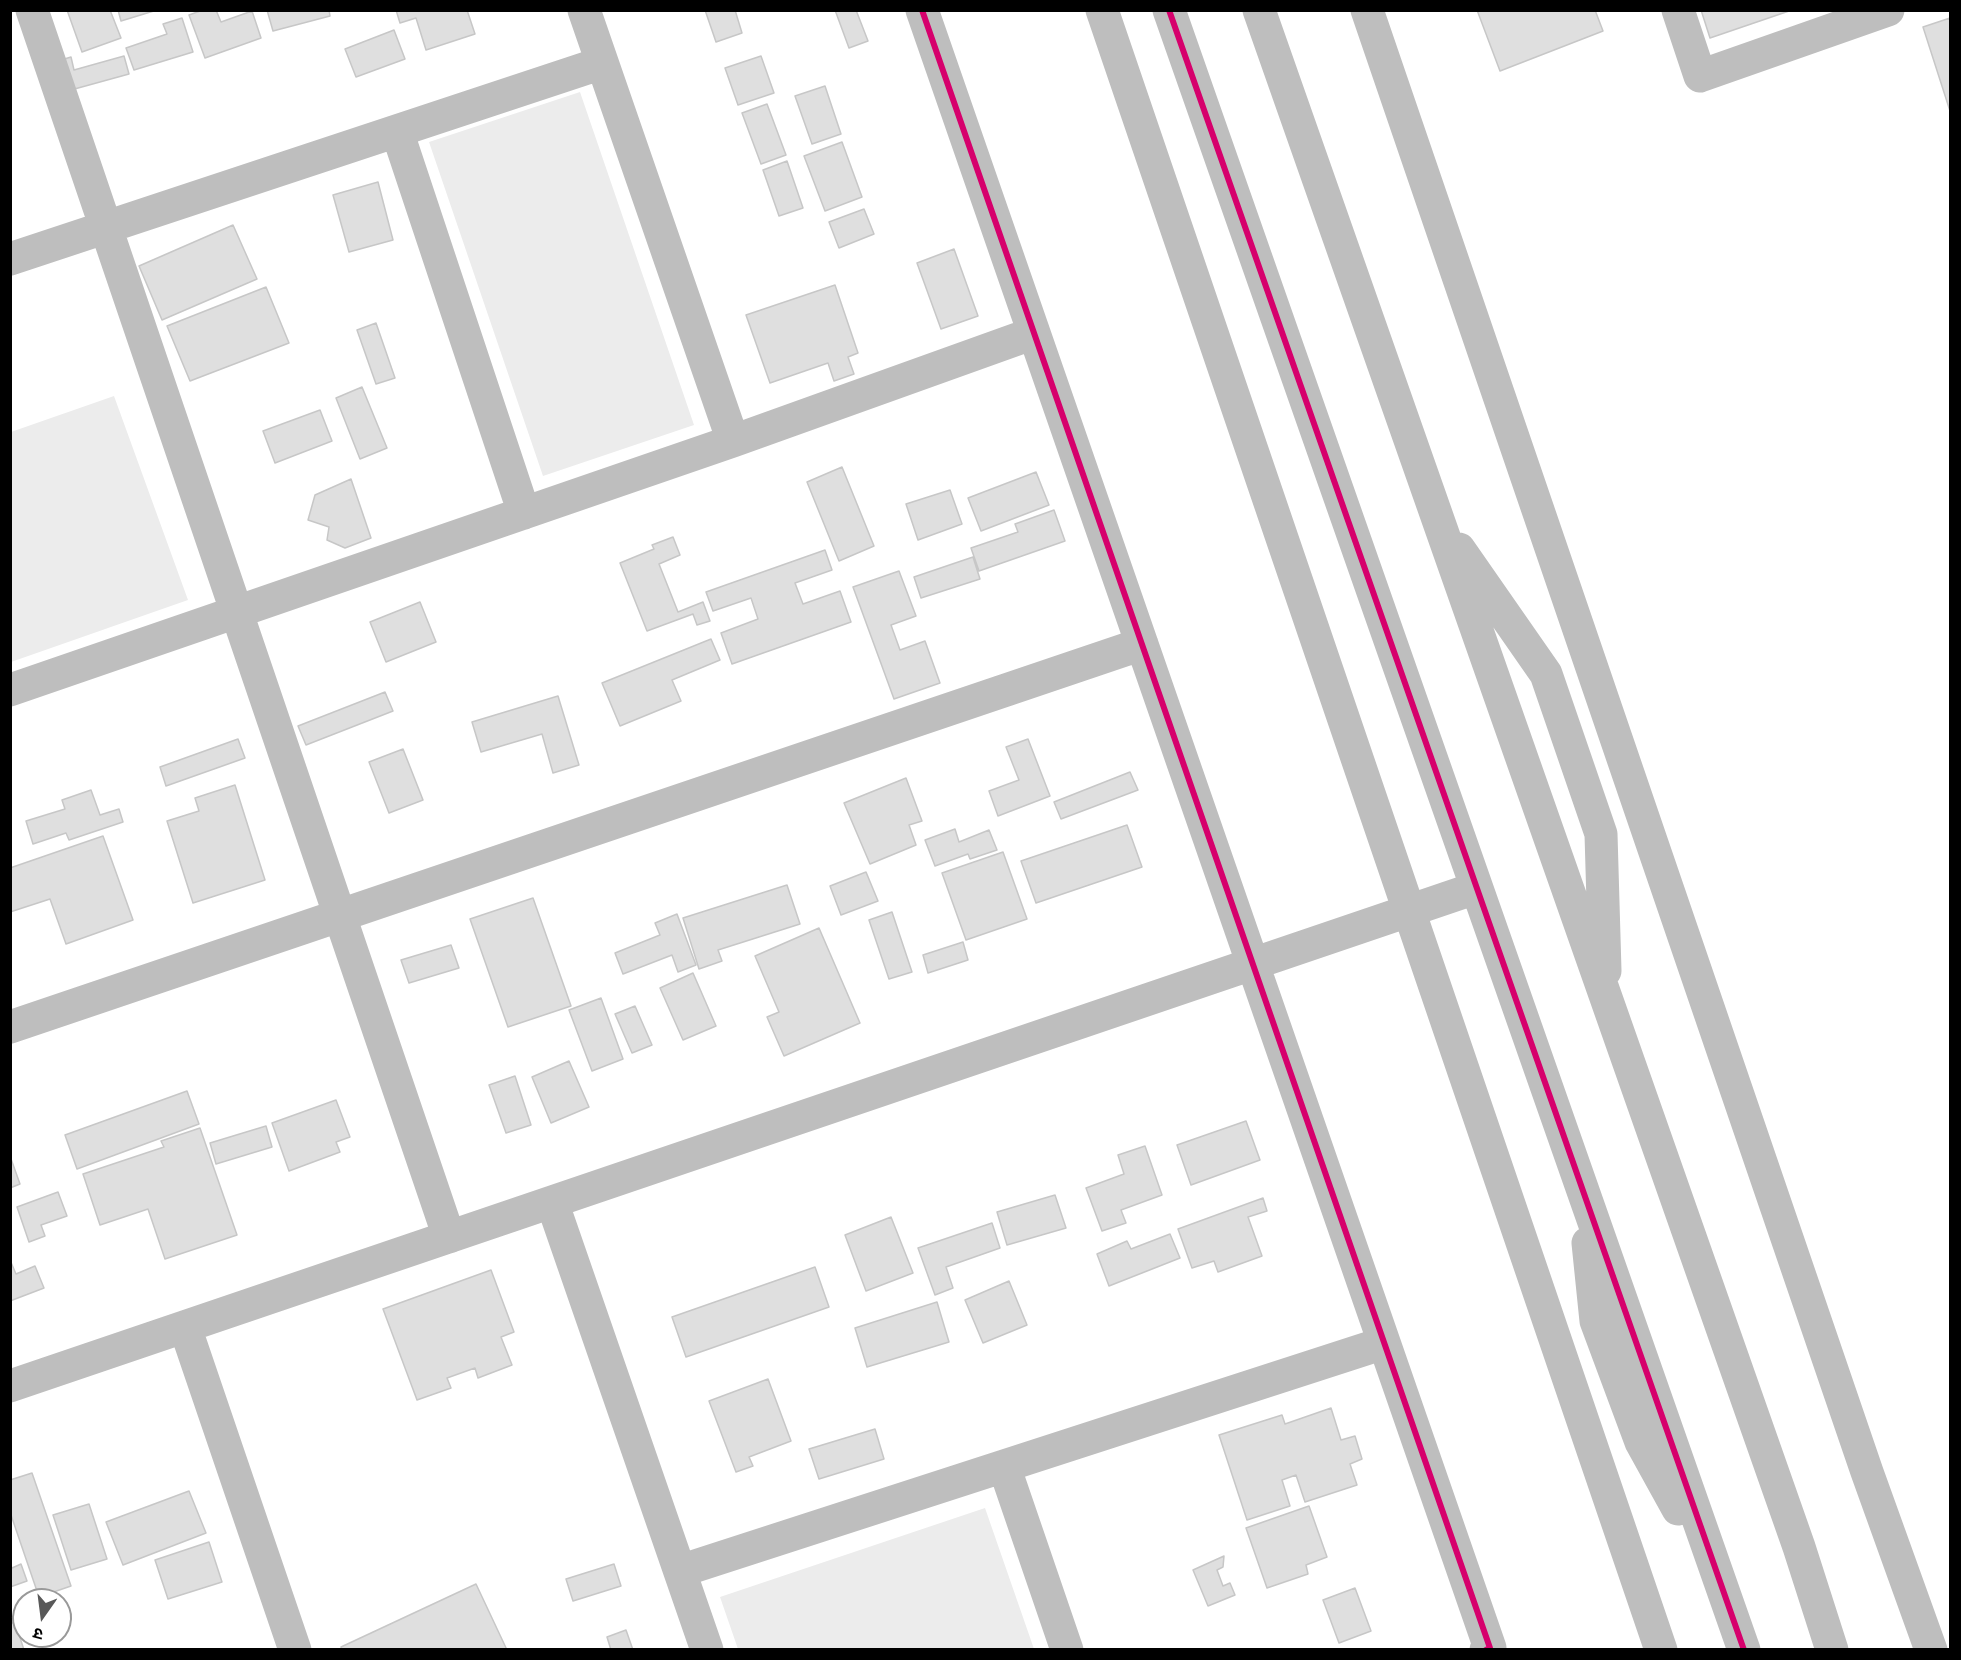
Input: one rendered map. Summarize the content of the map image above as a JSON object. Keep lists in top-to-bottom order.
{
  "north": "bottom"
}
